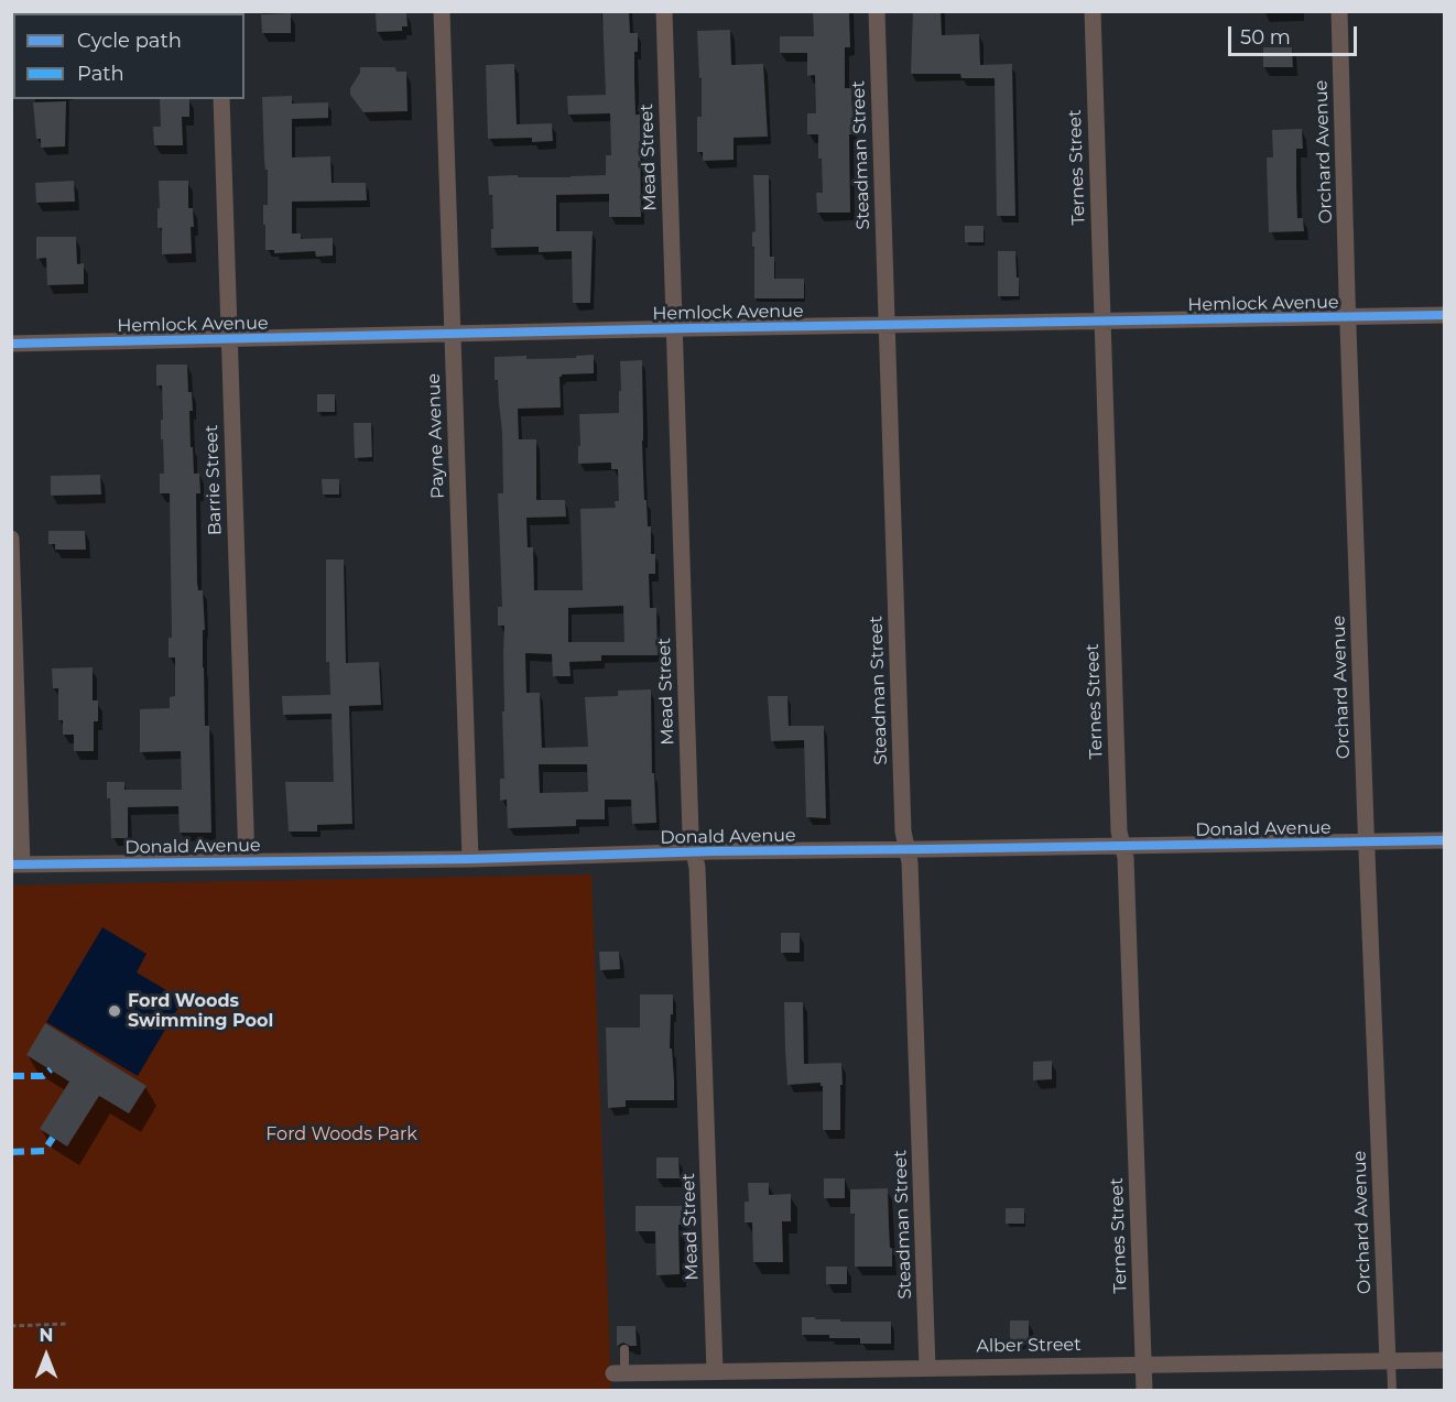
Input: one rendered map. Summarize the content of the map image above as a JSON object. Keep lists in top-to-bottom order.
{
  "streets": {
    "street": [
      "Orchard Avenue",
      "Steadman Street",
      "Mead Street",
      "Ternes Street",
      "Hemlock Avenue",
      "Payne Avenue",
      "Barrie Street",
      "Donald Avenue",
      "Alber Street"
    ]
  },
  "crossings": [
    ["Orchard Avenue", "Hemlock Avenue"],
    ["Orchard Avenue", "Donald Avenue"],
    ["Orchard Avenue", "Alber Street"],
    ["Steadman Street", "Hemlock Avenue"],
    ["Steadman Street", "Donald Avenue"],
    ["Steadman Street", "Alber Street"],
    ["Mead Street", "Hemlock Avenue"],
    ["Mead Street", "Donald Avenue"],
    ["Mead Street", "Alber Street"],
    ["Ternes Street", "Hemlock Avenue"],
    ["Ternes Street", "Donald Avenue"],
    ["Ternes Street", "Alber Street"],
    ["Hemlock Avenue", "Payne Avenue"],
    ["Hemlock Avenue", "Barrie Street"],
    ["Payne Avenue", "Donald Avenue"],
    ["Barrie Street", "Donald Avenue"]
  ],
  "parks": ["Ford Woods Park"],
  "places": ["Ford Woods Swimming Pool"],
  "legend": ["Cycle path", "Path"],
  "scale_bar": "50 m",
  "north": "top"
}
